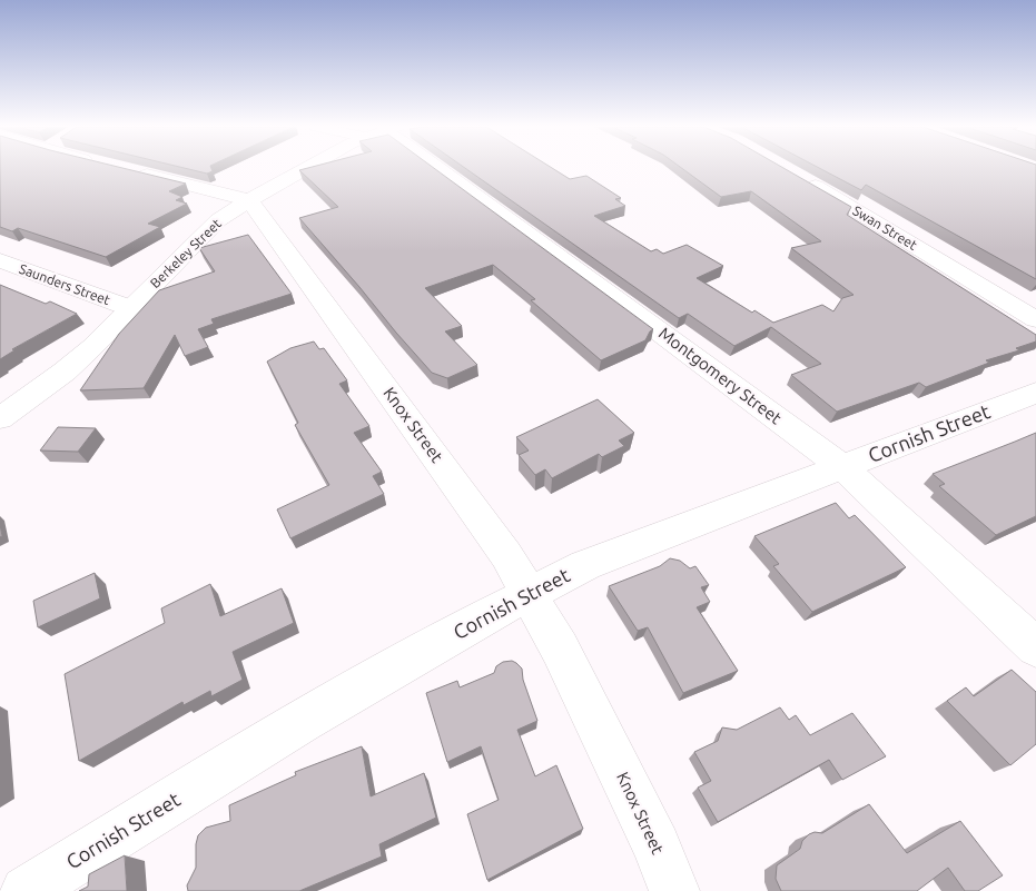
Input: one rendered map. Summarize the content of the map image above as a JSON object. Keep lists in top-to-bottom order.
{
  "streets": {
    "street": [
      "Swan Street",
      "Berkeley Street",
      "Saunders Street",
      "Montgomery Street",
      "Knox Street",
      "Cornish Street"
    ]
  },
  "crossings": [
    ["Berkeley Street", "Saunders Street"],
    ["Berkeley Street", "Knox Street"],
    ["Montgomery Street", "Cornish Street"],
    ["Knox Street", "Cornish Street"]
  ]
}
